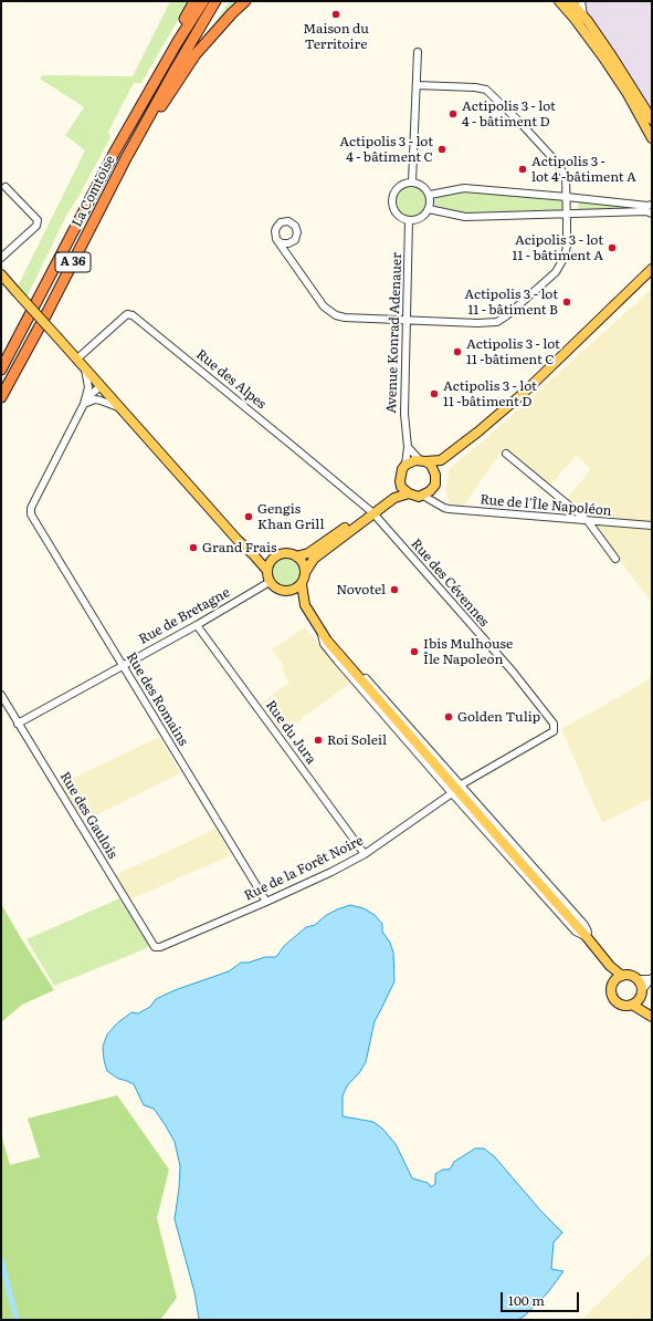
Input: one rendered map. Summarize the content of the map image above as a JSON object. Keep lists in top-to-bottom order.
{
  "streets": {
    "highway": ["La Comtoise", "A 36"],
    "street": [
      "Avenue Konrad Adenauer",
      "Rue des Alpes",
      "Rue de l'Île Napoléon",
      "Rue des Cévennes",
      "Rue de Bretagne",
      "Rue des Romains",
      "Rue du Jura",
      "Rue des Gaulois",
      "Rue de la Forêt Noire"
    ]
  },
  "crossings": [
    ["Avenue Konrad Adenauer", "Rue de l'Île Napoléon"],
    ["Rue des Alpes", "Rue des Cévennes"],
    ["Rue de Bretagne", "Rue des Romains"],
    ["Rue de Bretagne", "Rue du Jura"],
    ["Rue de Bretagne", "Rue des Gaulois"],
    ["Rue des Romains", "Rue de la Forêt Noire"],
    ["Rue du Jura", "Rue de la Forêt Noire"],
    ["Rue des Gaulois", "Rue de la Forêt Noire"]
  ],
  "places": [
    "Maison du Territoire",
    "Actipolis 3 - lot 4 - bâtiment D",
    "Actipolis 3 - lot 4 - bâtiment C",
    "Actipolis 3 - lot 4 -bâtiment A",
    "Acipolis 3 - lot 11 - bâtiment A",
    "Actipolis 3 - lot 11 - bâtiment B",
    "Actipolis 3 - lot 11 -bâtiment C",
    "Actipolis 3 - lot 11 -bâtiment D",
    "Gengis Khan Grill",
    "Grand Frais",
    "Novotel",
    "Ibis Mulhouse Île Napoleon",
    "Golden Tulip",
    "Roi Soleil"
  ],
  "scale_bar": "100 m"
}
